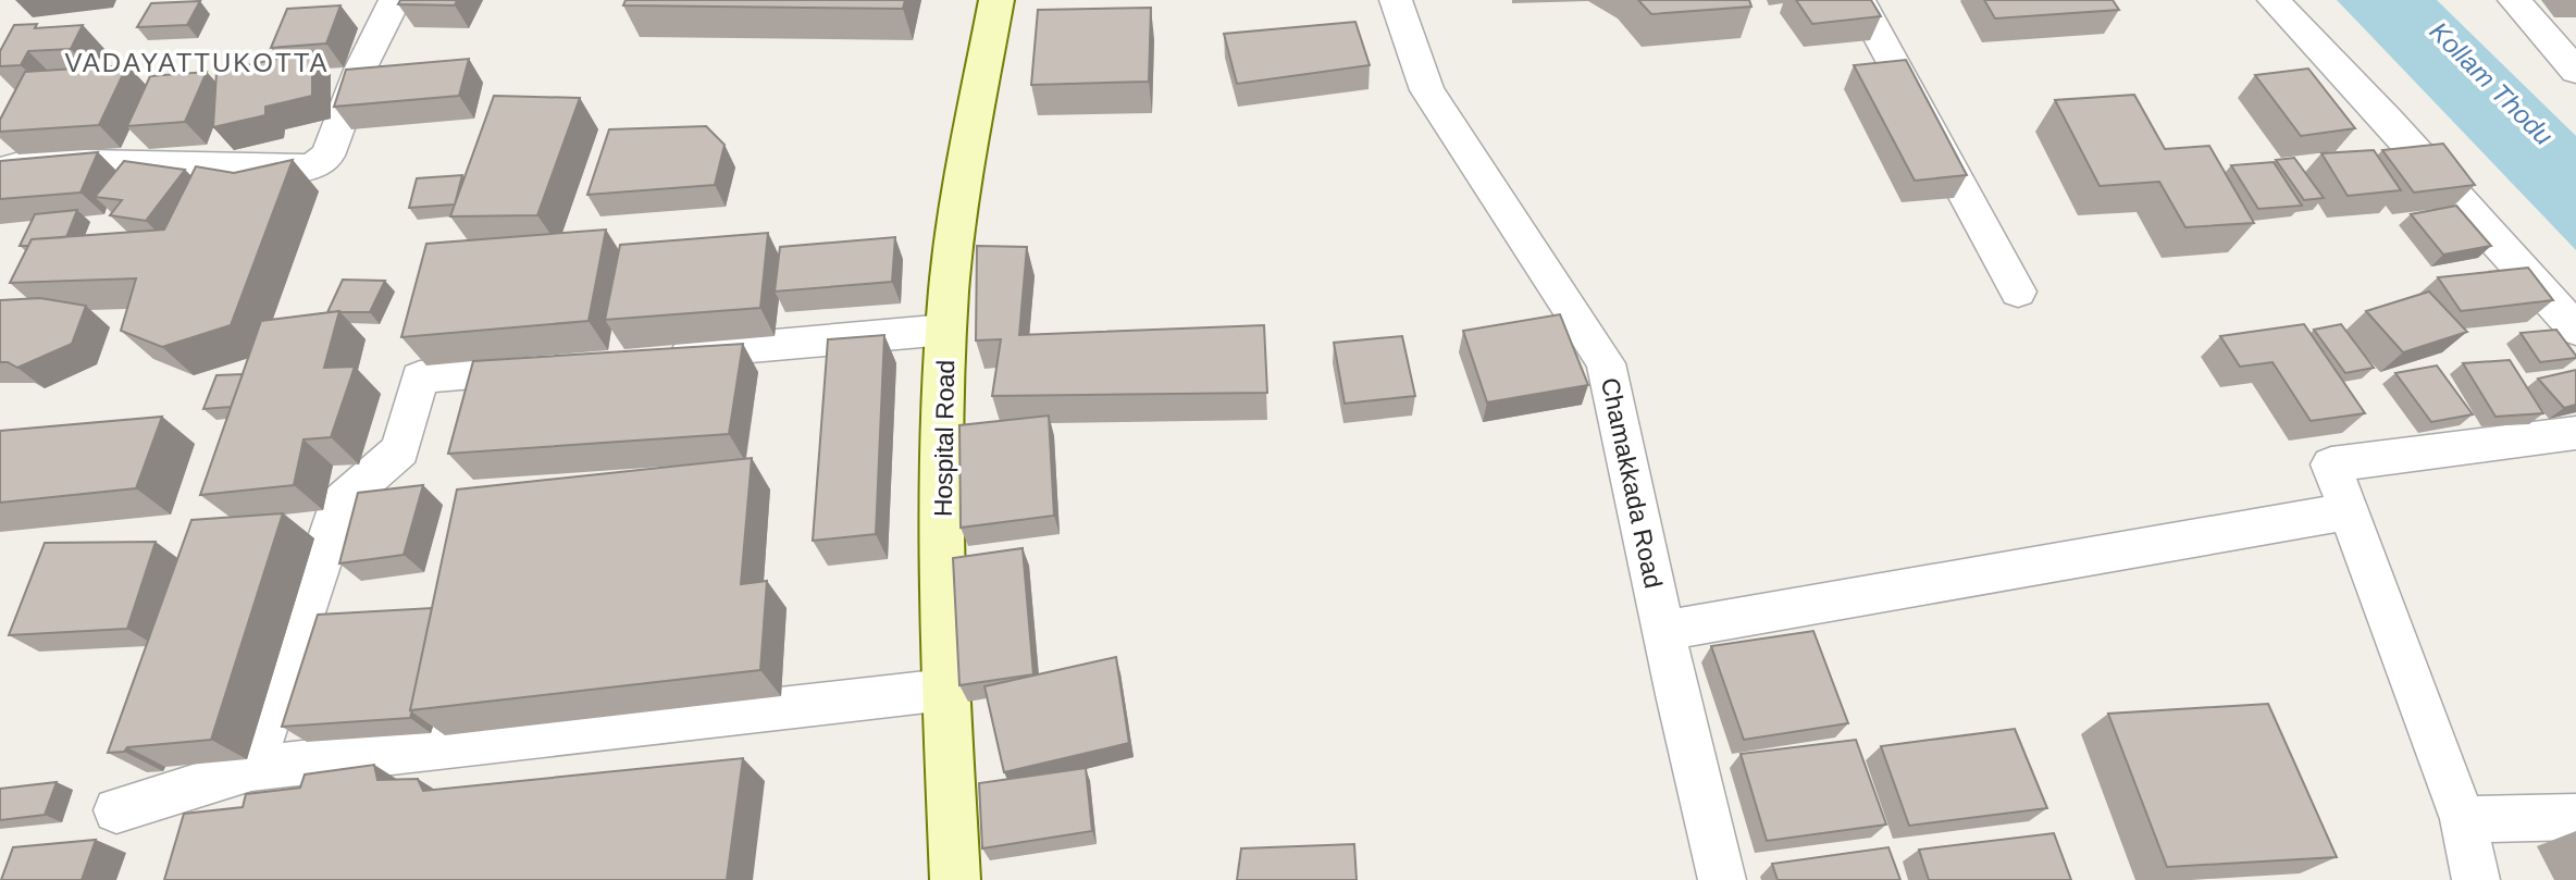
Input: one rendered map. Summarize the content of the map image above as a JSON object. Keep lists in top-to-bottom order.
{
  "streets": {
    "main road": ["Hospital Road"],
    "street": ["Chamakkada Road"]
  },
  "districts": ["VADAYATTUKOTTA"],
  "water": ["Kollam Thodu"]
}
